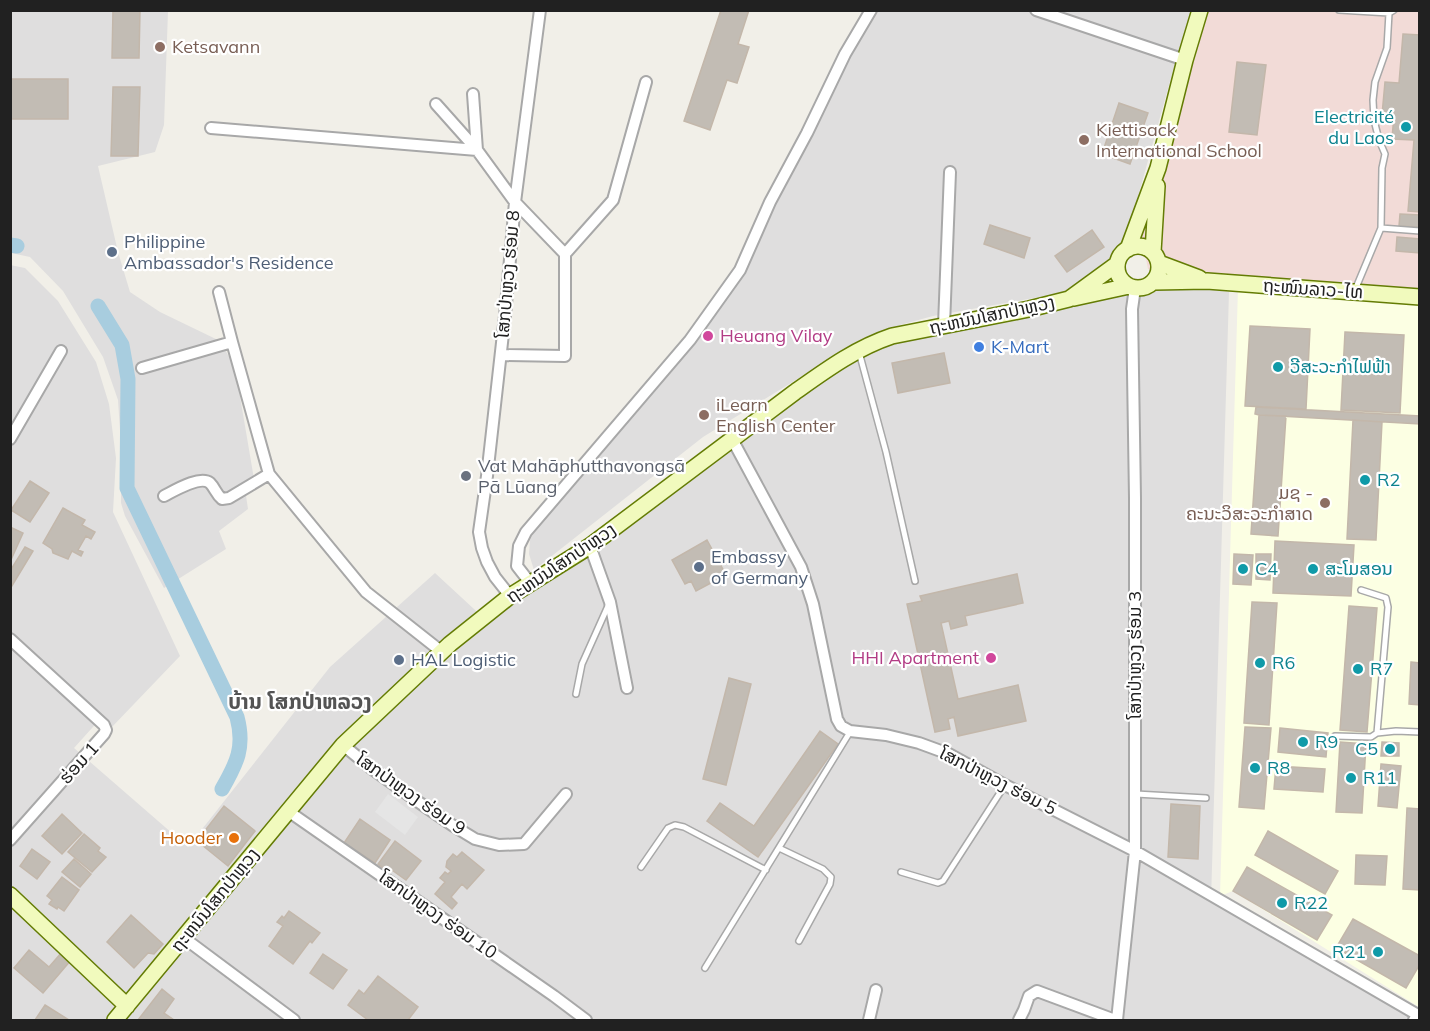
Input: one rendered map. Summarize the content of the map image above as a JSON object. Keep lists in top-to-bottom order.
{
  "streets": {
    "street": [
      "ໂສກປ່າຫຼວງ ຮ່ອມ 8",
      "ຖະໜົນລາວ-ໄທ",
      "ຖະຫນົນໂສກປ່າຫຼວງ",
      "ໂສກປ່າຫຼວງ ຮ່ອມ 3",
      "ຮ່ອມ 1",
      "ໂສກປ່າຫຼວງ ຮ່ອມ 5",
      "ໂສກປ່າຫຼວງ ຮ່ອມ 9",
      "ໂສກປ່າຫຼວງ ຮ່ອມ 10"
    ]
  },
  "crossings": [
    ["ໂສກປ່າຫຼວງ ຮ່ອມ 8", "ຖະຫນົນໂສກປ່າຫຼວງ"],
    ["ຖະໜົນລາວ-ໄທ", "ຖະຫນົນໂສກປ່າຫຼວງ"],
    ["ຖະໜົນລາວ-ໄທ", "ໂສກປ່າຫຼວງ ຮ່ອມ 3"],
    ["ຖະຫນົນໂສກປ່າຫຼວງ", "ໂສກປ່າຫຼວງ ຮ່ອມ 3"],
    ["ຖະຫນົນໂສກປ່າຫຼວງ", "ໂສກປ່າຫຼວງ ຮ່ອມ 9"],
    ["ຖະຫນົນໂສກປ່າຫຼວງ", "ໂສກປ່າຫຼວງ ຮ່ອມ 10"],
    ["ໂສກປ່າຫຼວງ ຮ່ອມ 3", "ໂສກປ່າຫຼວງ ຮ່ອມ 5"]
  ],
  "districts": ["ບ້ານ ໂສກປ່າຫລວງ"],
  "places": [
    "Ketsavann",
    "Electricité du Laos",
    "Kiettisack International School",
    "Philippine Ambassador's Residence",
    "Heuang Vilay",
    "K-Mart",
    "ວີສະວະກຳໄຟຟ້າ",
    "iLearn English Center",
    "Vat Mahāphutthavongsā Pā Lūang",
    "R2",
    "ມຊ - ຄະນະວິສະວະກຳສາດ",
    "Embassy of Germany",
    "C4",
    "ສະໂມສອນ",
    "HHI Apartment",
    "HAL Logistic",
    "R6",
    "R7",
    "R9",
    "C5",
    "R8",
    "R11",
    "Hooder",
    "R22",
    "R21"
  ]
}
